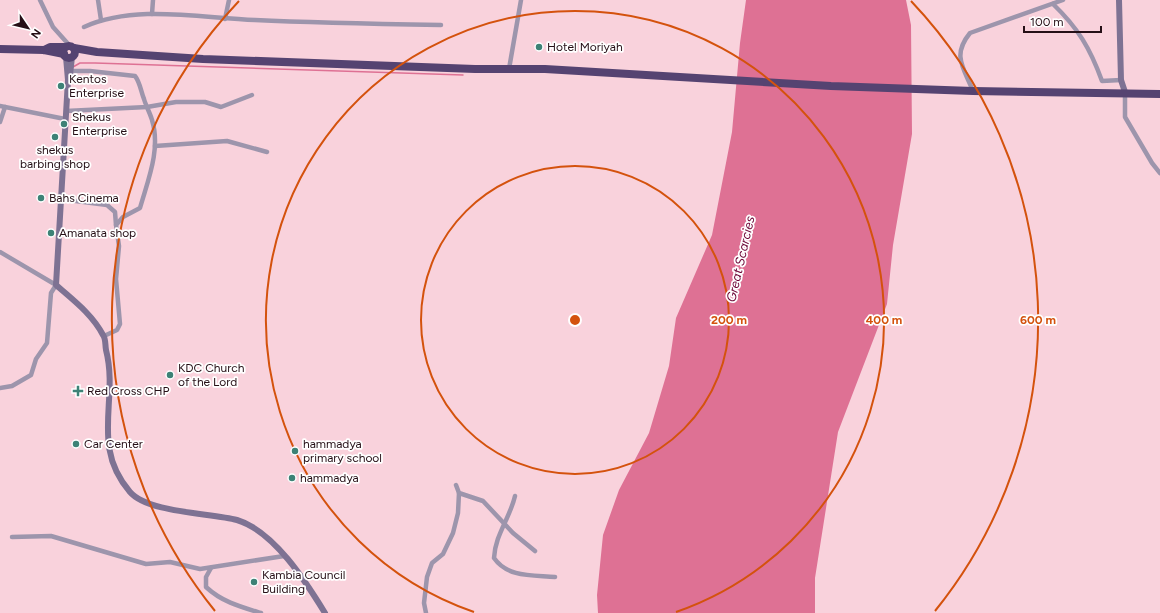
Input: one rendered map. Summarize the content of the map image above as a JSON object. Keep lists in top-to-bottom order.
{
  "water": ["Great Scarcies"],
  "places": {
    "other": [
      "Hotel Moriyah",
      "Kentos Enterprise",
      "Shekus Enterprise",
      "shekus barbing shop",
      "Bahs Cinema",
      "Amanata shop",
      "KDC Church of the Lord",
      "Car Center",
      "hammadya primary school",
      "hammadya",
      "Kambia Council Building"
    ],
    "health": ["Red Cross CHP"]
  },
  "scale_bar": "100 m",
  "north": "bottom right",
  "rings": ["200 m", "400 m", "600 m"]
}
